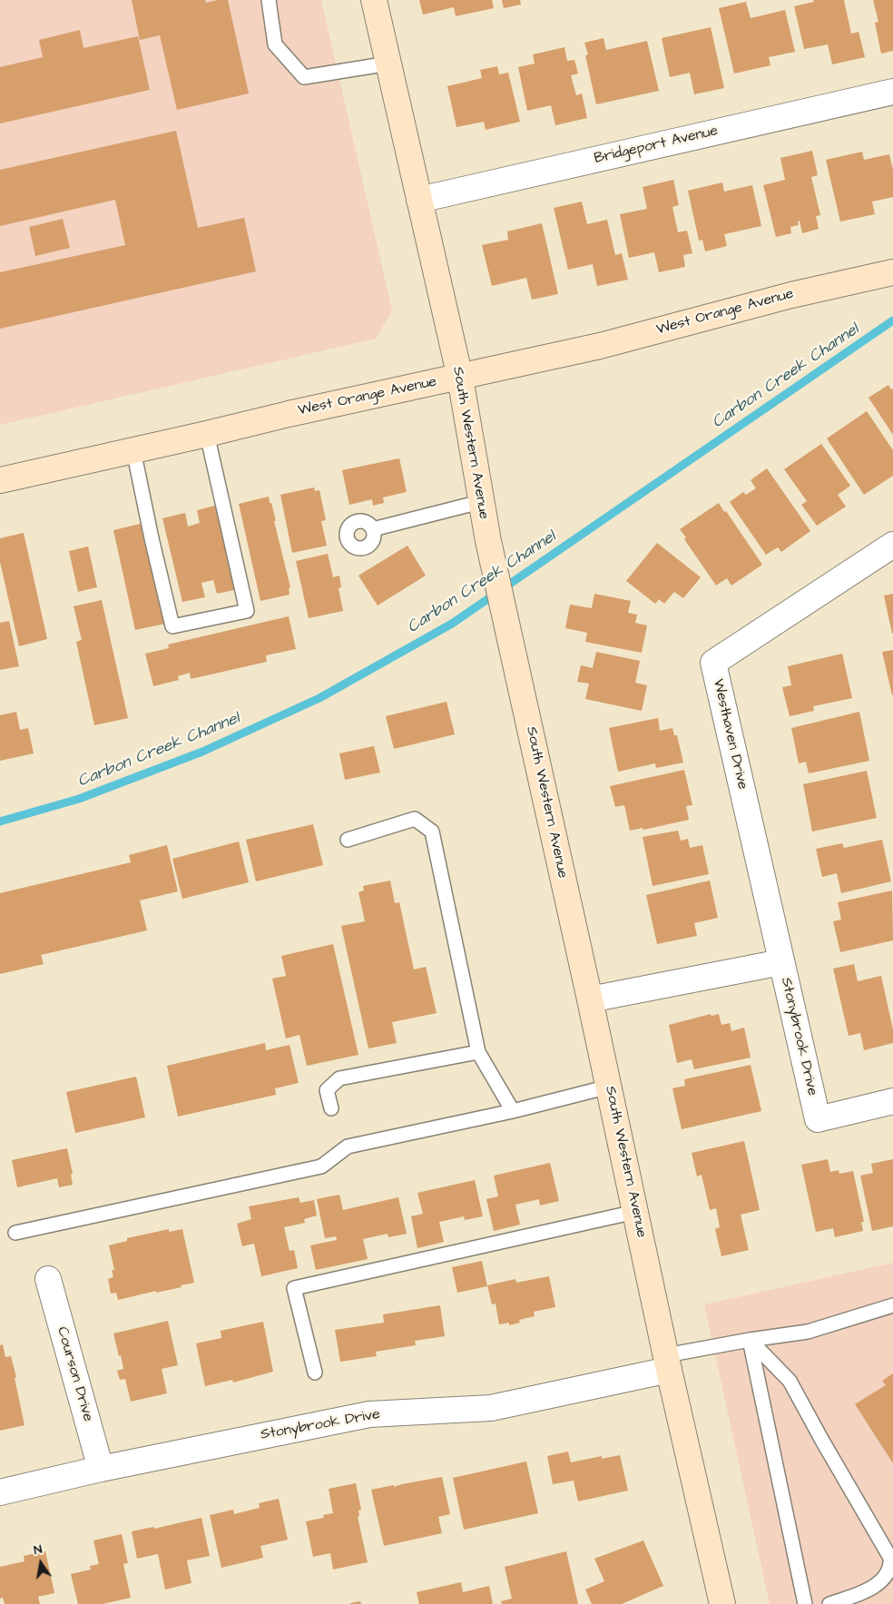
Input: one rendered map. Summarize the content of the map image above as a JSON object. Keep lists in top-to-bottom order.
{
  "streets": {
    "street": [
      "Bridgeport Avenue",
      "West Orange Avenue",
      "South Western Avenue",
      "Westhaven Drive",
      "Stonybrook Drive",
      "Courson Drive"
    ]
  },
  "crossings": [
    ["Bridgeport Avenue", "South Western Avenue"],
    ["West Orange Avenue", "South Western Avenue"],
    ["South Western Avenue", "Stonybrook Drive"],
    ["Westhaven Drive", "Stonybrook Drive"],
    ["Stonybrook Drive", "Courson Drive"]
  ],
  "water": ["Carbon Creek Channel"],
  "north": "top"
}
